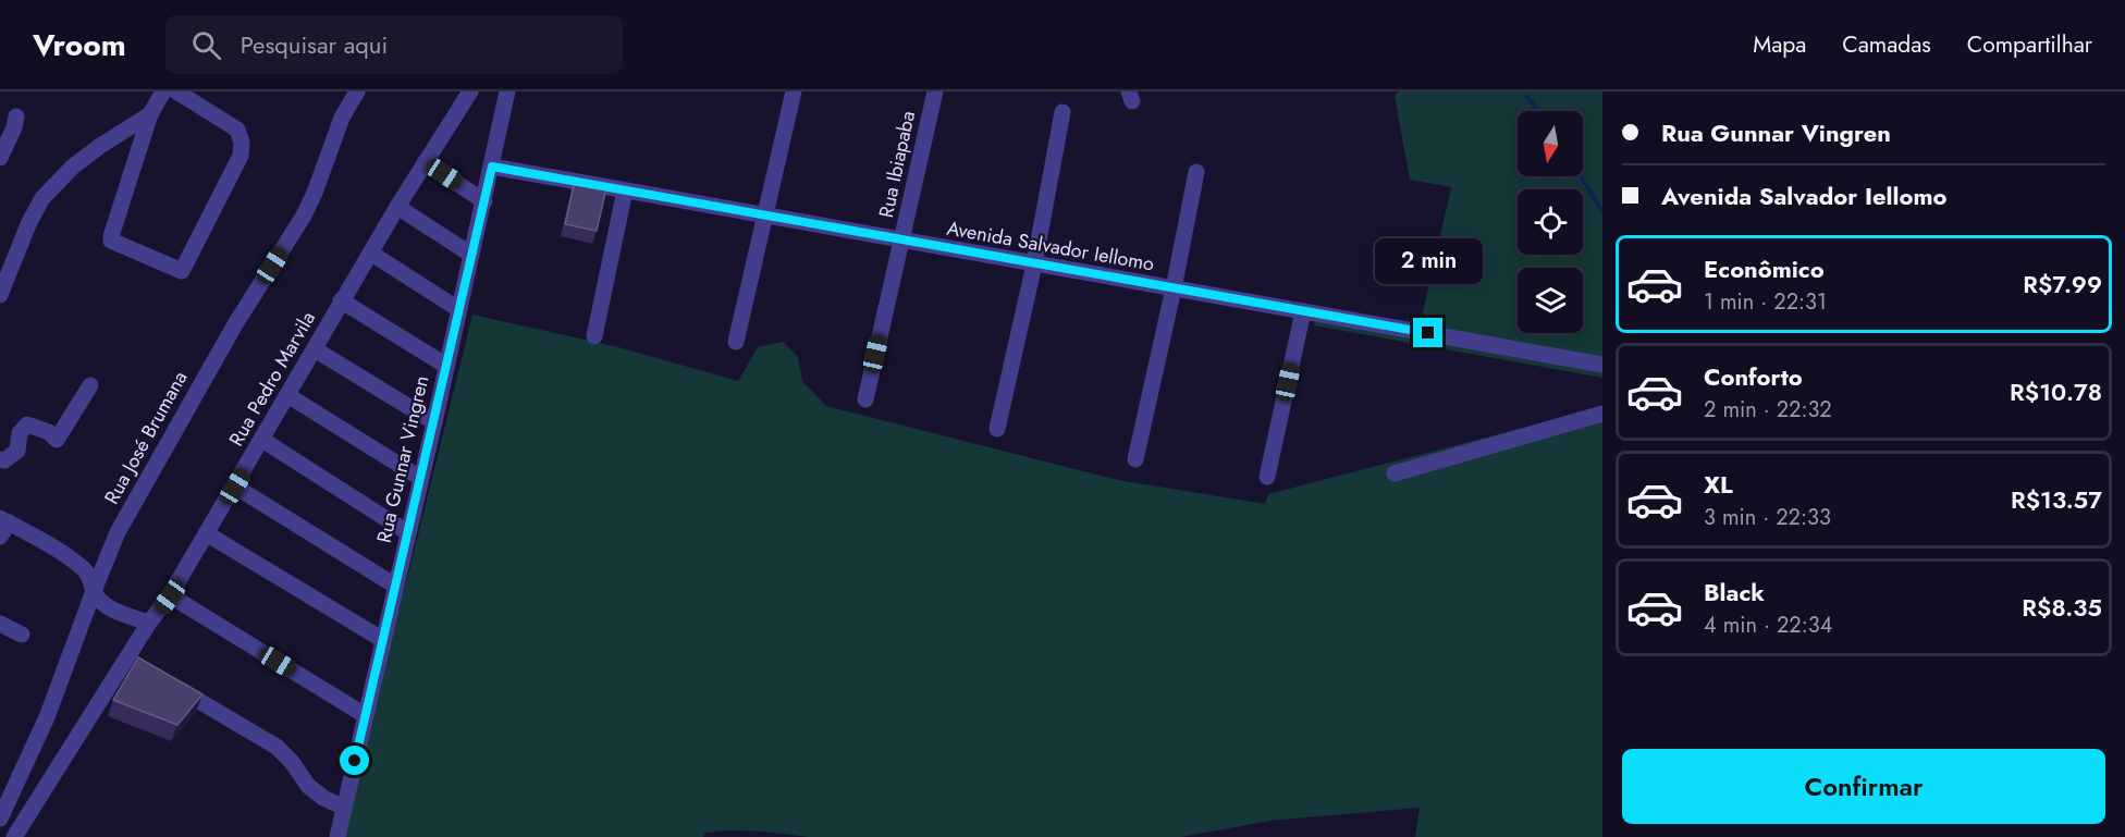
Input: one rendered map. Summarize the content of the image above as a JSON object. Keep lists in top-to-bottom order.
{
  "streets": {
    "street": [
      "Rua Ibiapaba",
      "Avenida Salvador Iellomo",
      "Rua Pedro Marvila",
      "Rua José Brumana",
      "Rua Gunnar Vingren"
    ]
  },
  "crossings": [
    ["Rua Ibiapaba", "Avenida Salvador Iellomo"],
    ["Avenida Salvador Iellomo", "Rua Gunnar Vingren"]
  ],
  "north": "bottom",
  "page": {
    "header": "Vroom",
    "search": "Pesquisar aqui",
    "nav": ["Mapa", "Camadas", "Compartilhar"],
    "banner": ["Rua Gunnar Vingren", "Avenida Salvador Iellomo"],
    "list": [
      {
        "name": "Econômico",
        "note": "1 min · 22:31",
        "value": "R$7.99"
      },
      {
        "name": "Conforto",
        "note": "2 min · 22:32",
        "value": "R$10.78"
      },
      {
        "name": "XL",
        "note": "3 min · 22:33",
        "value": "R$13.57"
      },
      {
        "name": "Black",
        "note": "4 min · 22:34",
        "value": "R$8.35"
      }
    ],
    "bubble": "2 min",
    "buttons": "Confirmar"
  }
}
